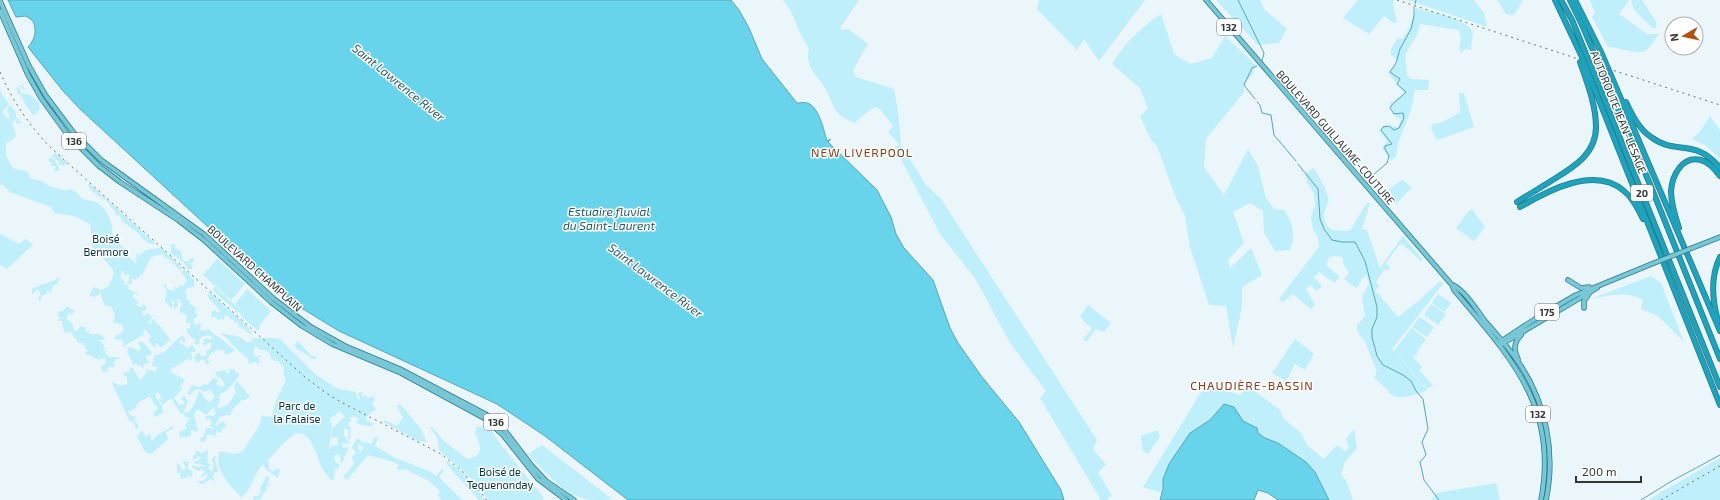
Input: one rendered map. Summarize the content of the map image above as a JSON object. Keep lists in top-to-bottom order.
{
  "streets": {
    "highway": ["AUTOROUTE JEAN-LESAGE", "20"],
    "main road": [
      "132",
      "BOULEVARD GUILLAUME-COUTURE",
      "136",
      "BOULEVARD CHAMPLAIN",
      "175"
    ]
  },
  "crossings": [
    ["BOULEVARD GUILLAUME-COUTURE", "175"]
  ],
  "districts": ["NEW LIVERPOOL", "CHAUDIÈRE-BASSIN"],
  "water": ["Saint Lawrence River", "Estuaire fluvial du Saint-Laurent"],
  "parks": ["Boisé Benmore", "Parc de la Falaise", "Boisé de Tequenonday"],
  "scale_bar": "200 m",
  "north": "left"
}
